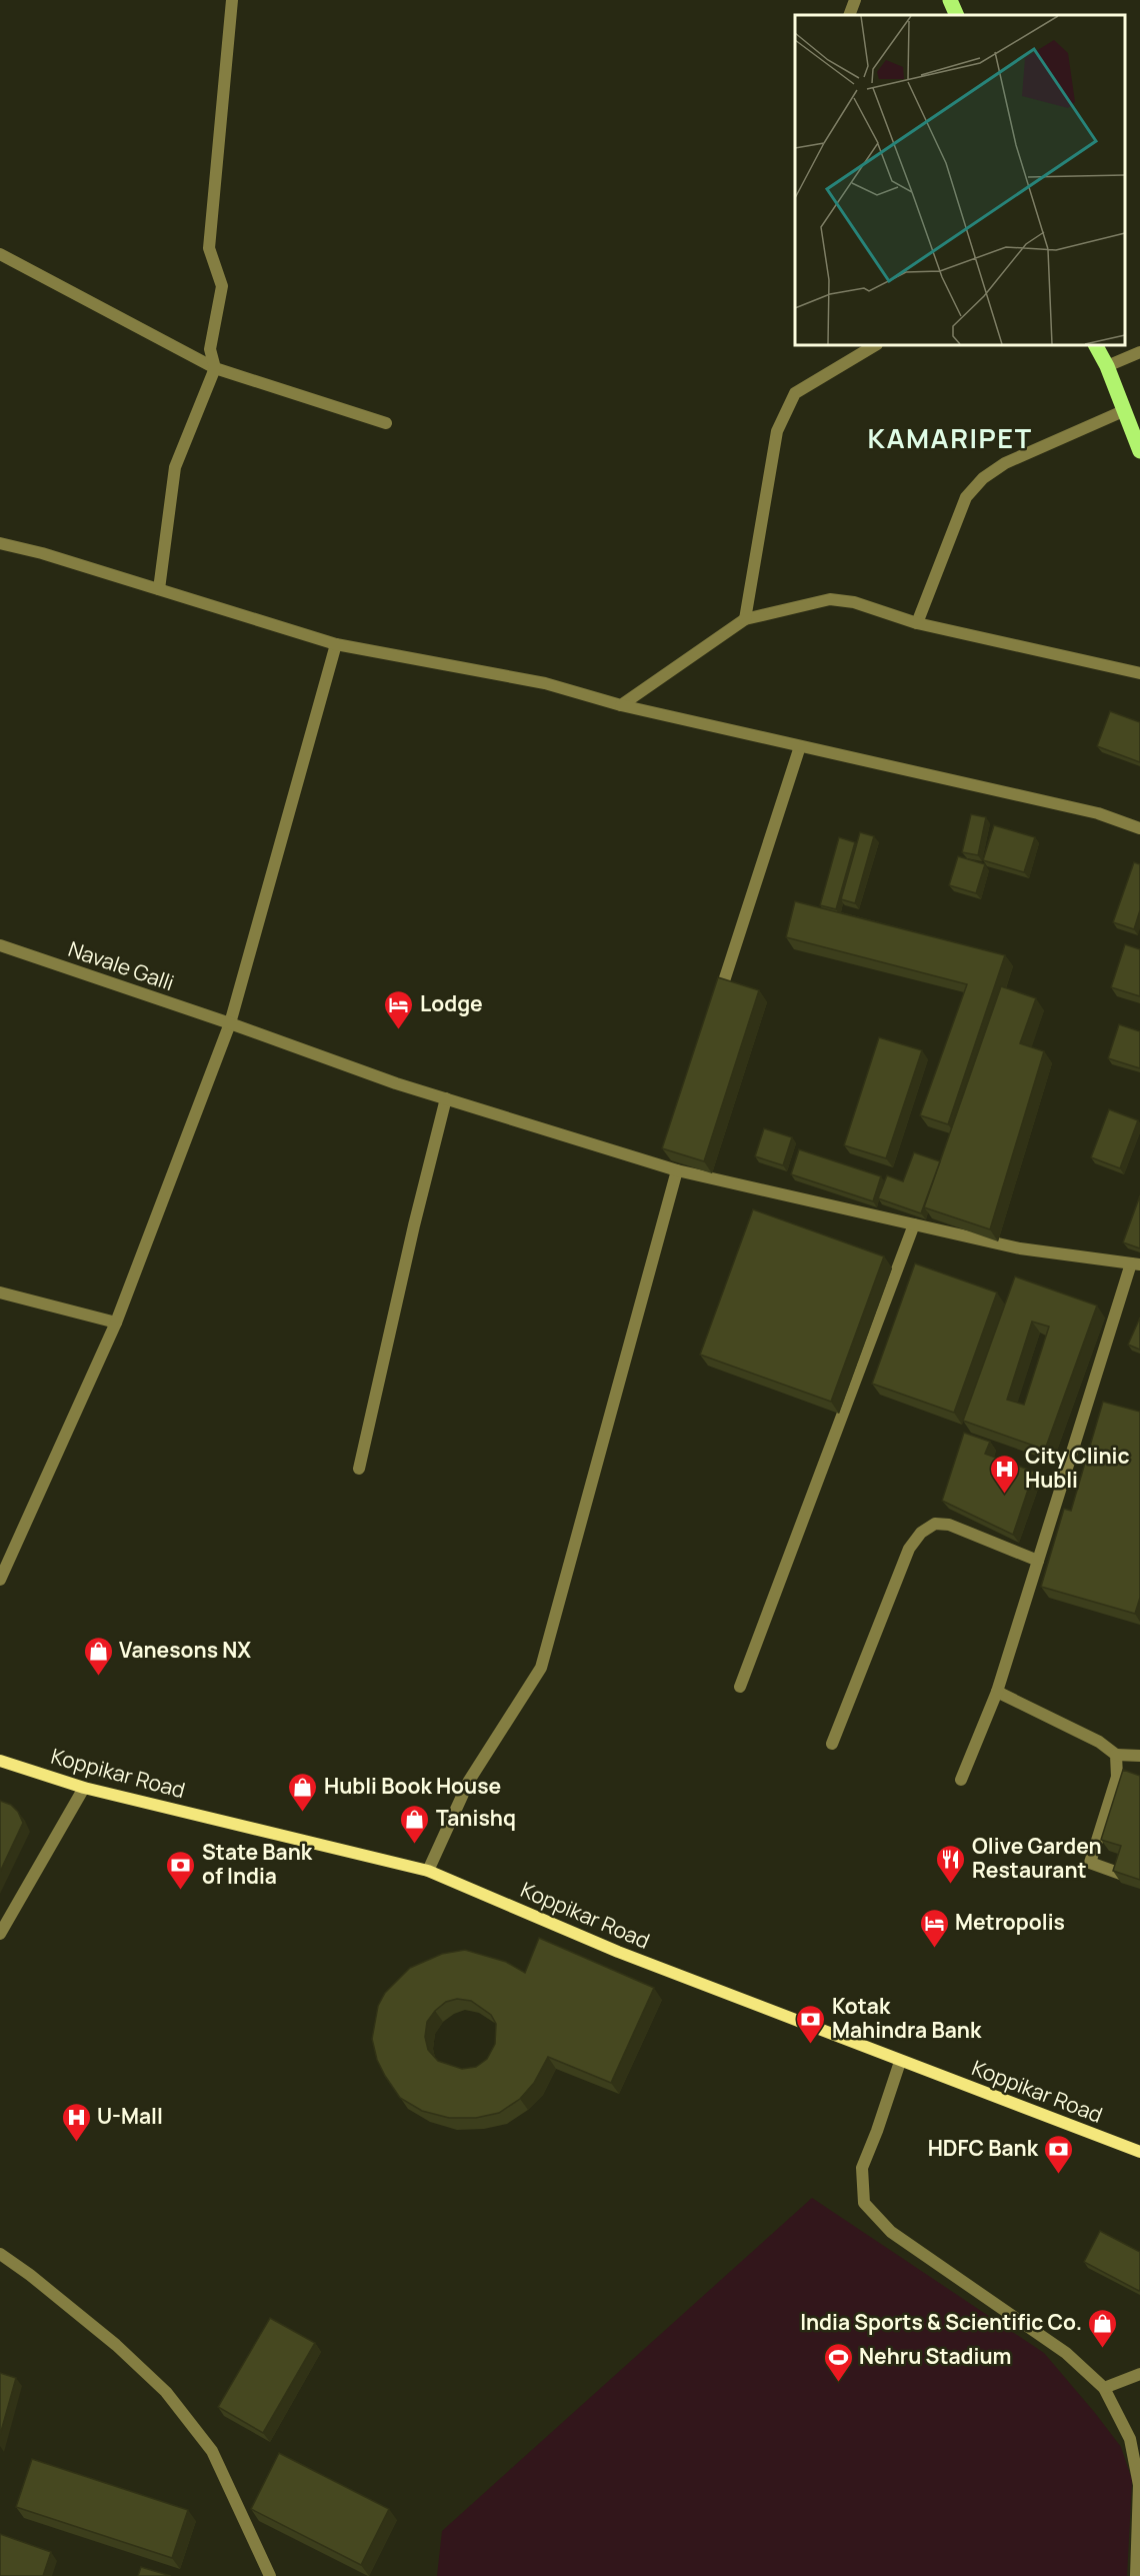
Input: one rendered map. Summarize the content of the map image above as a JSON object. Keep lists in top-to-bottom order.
{
  "streets": {
    "main road": ["Koppikar Road"],
    "street": ["Navale Galli"]
  },
  "districts": ["KAMARIPET"],
  "places": {
    "hotel": ["Lodge", "Metropolis"],
    "hospital": ["City Clinic Hubli", "U-Mall"],
    "shop": [
      "Vanesons NX",
      "Hubli Book House",
      "Tanishq",
      "India Sports & Scientific Co."
    ],
    "restaurant": ["Olive Garden Restaurant"],
    "bank": ["State Bank of India", "Kotak Mahindra Bank", "HDFC Bank"],
    "sports": ["Nehru Stadium"]
  }
}
